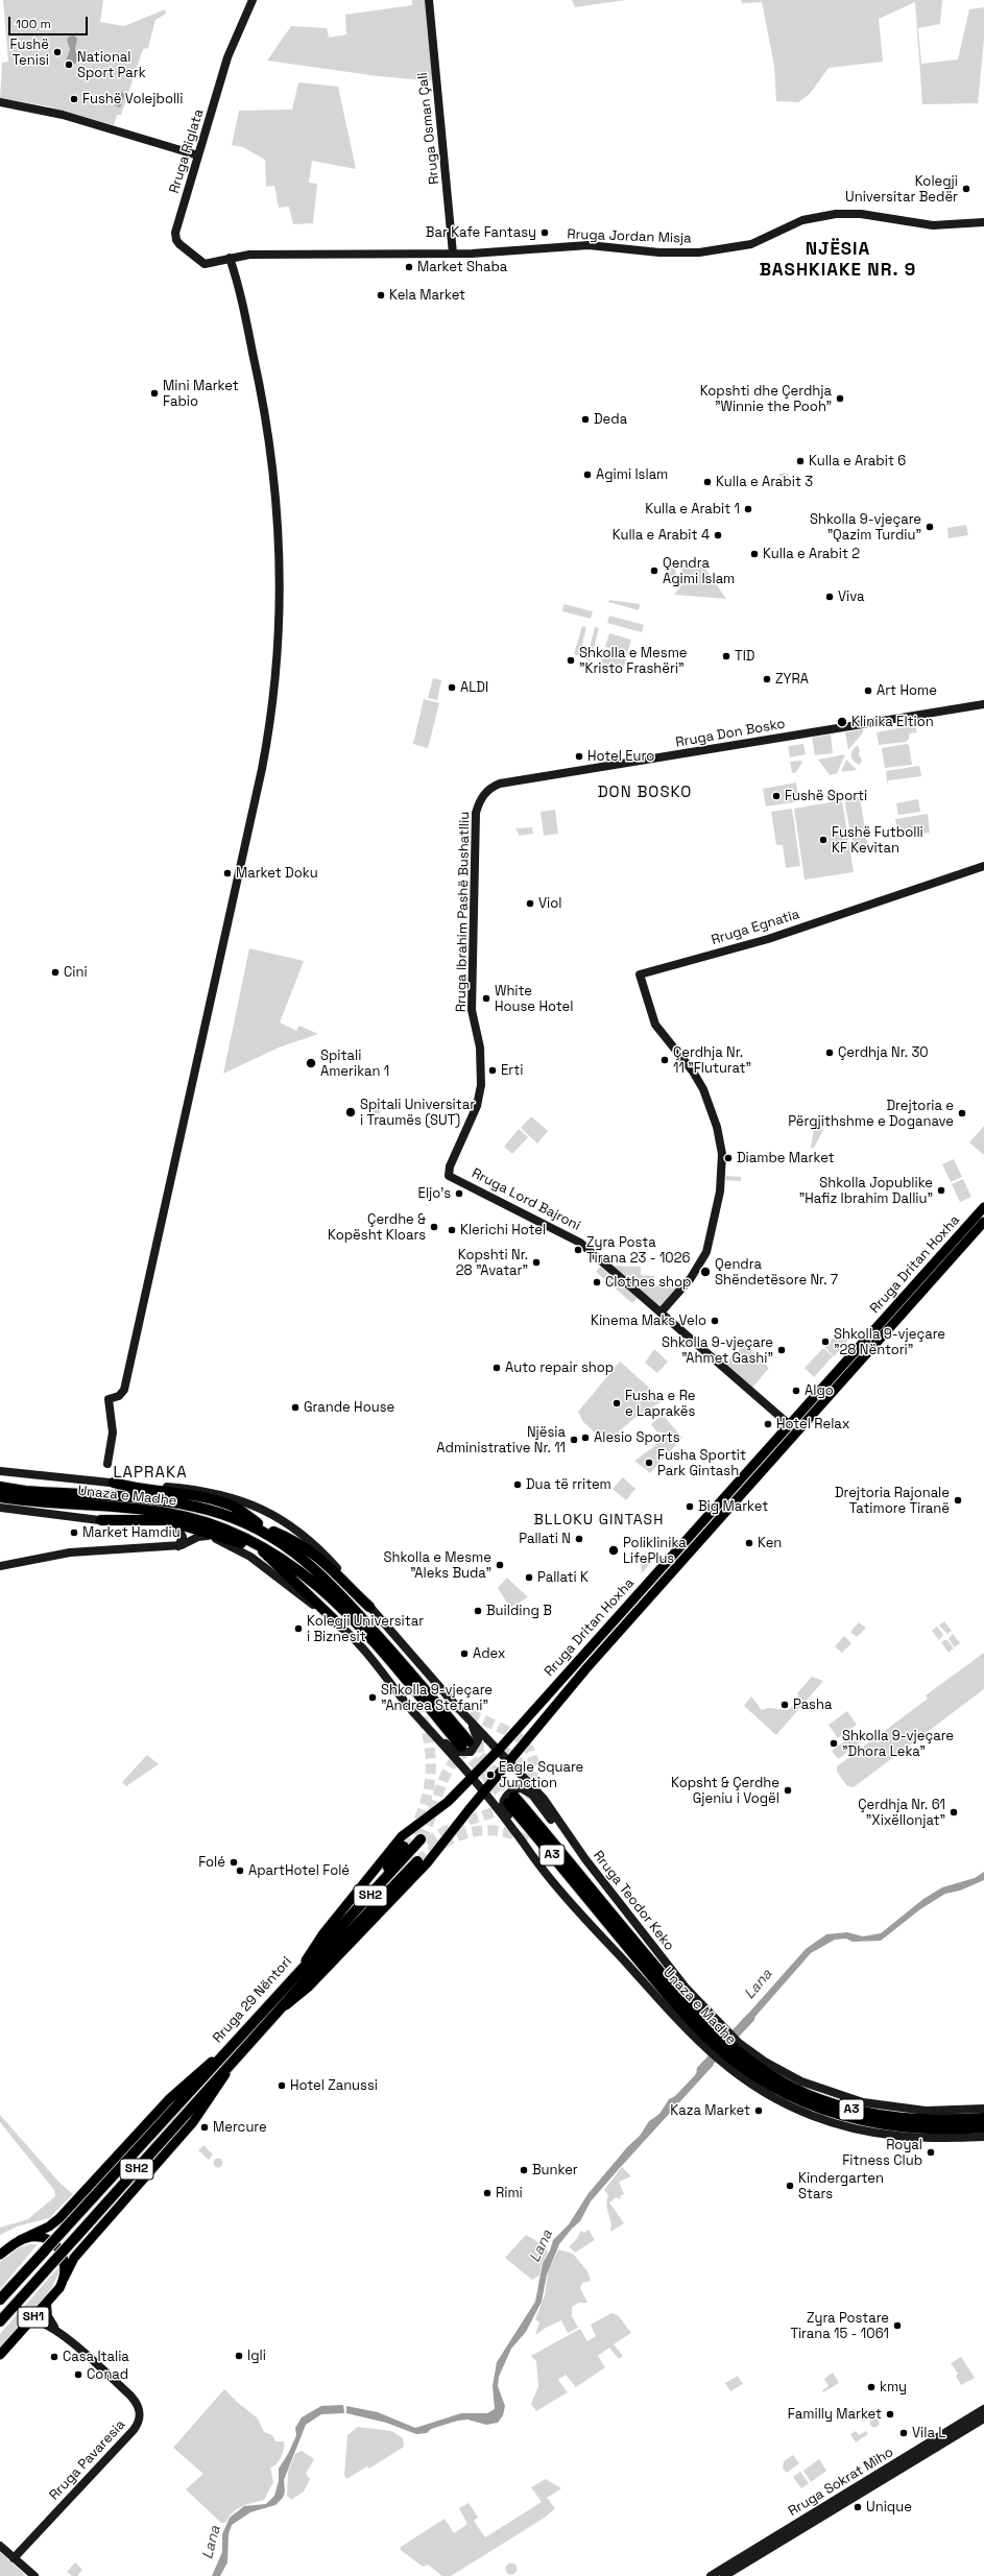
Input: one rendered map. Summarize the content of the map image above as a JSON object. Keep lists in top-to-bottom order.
{
  "streets": {
    "highway": [
      "Unaza e Madhe",
      "A3",
      "SH2",
      "Rruga 29 Nëntori"
    ],
    "main road": [
      "Rruga Osman Çali",
      "Rruga Riglata",
      "Rruga Jordan Misja",
      "Rruga Don Bosko",
      "Rruga Ibrahim Pashë Bushatlliu",
      "Rruga Egnatia",
      "Rruga Lord Bajroni",
      "Rruga Dritan Hoxha",
      "Rruga Teodor Keko",
      "SH1",
      "Rruga Pavaresia",
      "Rruga Sokrat Miho"
    ]
  },
  "crossings": [
    ["Rruga Osman Çali", "Rruga Jordan Misja"],
    ["Rruga Riglata", "Rruga Jordan Misja"],
    ["Rruga Don Bosko", "Rruga Ibrahim Pashë Bushatlliu"],
    ["Rruga Ibrahim Pashë Bushatlliu", "Rruga Lord Bajroni"],
    ["Rruga Egnatia", "Rruga Lord Bajroni"],
    ["Rruga Lord Bajroni", "Rruga Dritan Hoxha"],
    ["Rruga Dritan Hoxha", "Rruga Teodor Keko"],
    ["Rruga Dritan Hoxha", "Rruga 29 Nëntori"],
    ["Unaza e Madhe", "Rruga Teodor Keko"],
    ["SH2", "Rruga 29 Nëntori"],
    ["Rruga Teodor Keko", "Rruga 29 Nëntori"],
    ["Rruga 29 Nëntori", "SH1"]
  ],
  "districts": [
    "NJËSIA BASHKIAKE NR. 9",
    "DON BOSKO",
    "LAPRAKA",
    "BLLOKU GINTASH"
  ],
  "water": ["Lana"],
  "places": [
    "Fushë Tenisi",
    "National Sport Park",
    "Fushë Volejbolli",
    "Kolegji Universitar Bedër",
    "Bar Kafe Fantasy",
    "Market Shaba",
    "Kela Market",
    "Mini Market Fabio",
    "Kopshti dhe Çerdhja \"Winnie the Pooh\"",
    "Deda",
    "Kulla e Arabit 6",
    "Agimi Islam",
    "Kulla e Arabit 3",
    "Kulla e Arabit 1",
    "Shkolla 9-vjeçare \"Qazim Turdiu\"",
    "Kulla e Arabit 4",
    "Kulla e Arabit 2",
    "Qendra Agimi Islam",
    "Viva",
    "TID",
    "Shkolla e Mesme \"Kristo Frashëri\"",
    "ZYRA",
    "ALDI",
    "Art Home",
    "Klinika Eltion",
    "Hotel Euro",
    "Fushë Sporti",
    "Fushë Futbolli KF Kevitan",
    "Market Doku",
    "Viol",
    "Cini",
    "White House Hotel",
    "Çerdhja Nr. 30",
    "Çerdhja Nr. 11 \"Fluturat\"",
    "Spitali Amerikan 1",
    "Erti",
    "Spitali Universitar i Traumës (SUT)",
    "Drejtoria e Përgjithshme e Doganave",
    "Diambe Market",
    "Shkolla Jopublike \"Hafiz Ibrahim Dalliu\"",
    "Eljo’s",
    "Çerdhe & Kopësht Kloars",
    "Klerichi Hotel",
    "Zyra Posta Tirana 23 - 1026",
    "Kopshti Nr. 28 \"Avatar\"",
    "Qendra Shëndetësore Nr. 7",
    "Clothes shop",
    "Kinema Maks Velo",
    "Shkolla 9-vjeçare \"28 Nëntori\"",
    "Shkolla 9-vjeçare \"Ahmet Gashi\"",
    "Auto repair shop",
    "Algo",
    "Fusha e Re e Laprakës",
    "Grande House",
    "Hotel Relax",
    "Alesio Sports",
    "Njësia Administrative Nr. 11",
    "Fusha Sportit Park Gintash",
    "Dua të rritem",
    "Drejtoria Rajonale Tatimore Tiranë",
    "Big Market",
    "Market Hamdiu",
    "Pallati N",
    "Ken",
    "Poliklinika LifePlus",
    "Shkolla e Mesme \"Aleks Buda\"",
    "Pallati K",
    "Building B",
    "Kolegji Universitar i Biznesit",
    "Adex",
    "Shkolla 9-vjeçare \"Andrea Stefani\"",
    "Pasha",
    "Shkolla 9-vjeçare \"Dhora Leka\"",
    "Eagle Square Junction",
    "Kopsht & Çerdhe Gjeniu i Vogël",
    "Çerdhja Nr. 61 \"Xixëllonjat\"",
    "Folé",
    "ApartHotel Folé",
    "Hotel Zanussi",
    "Kaza Market",
    "Mercure",
    "Royal Fitness Club",
    "Bunker",
    "Kindergarten Stars",
    "Rimi",
    "Zyra Postare Tirana 15 - 1061",
    "Igli",
    "Casa Italia",
    "Conad",
    "kmy",
    "Familly Market",
    "Vila L",
    "Unique"
  ],
  "scale_bar": "100 m"
}
